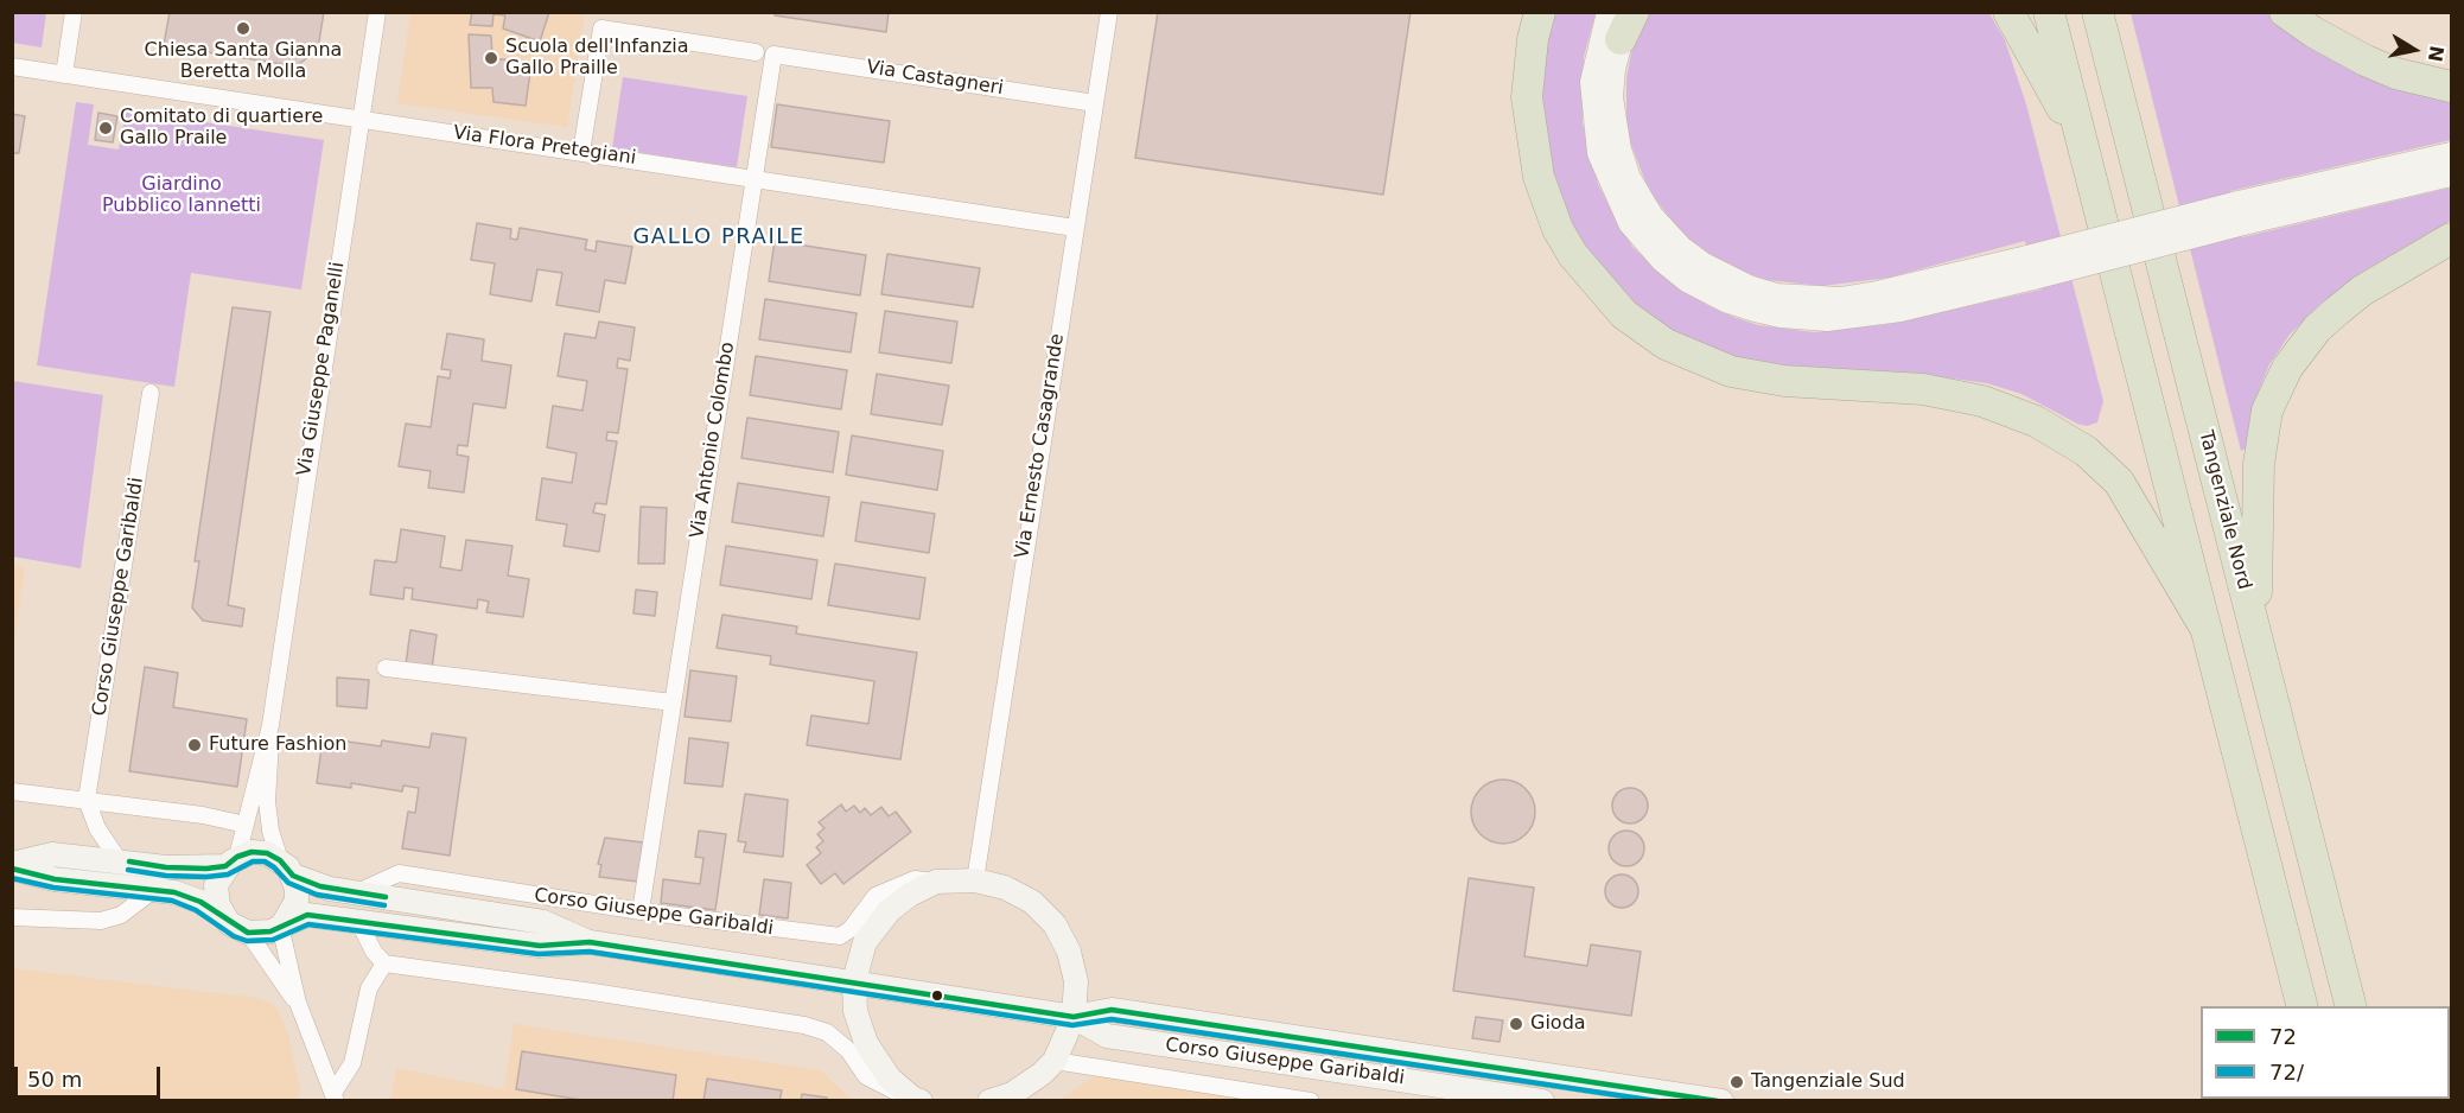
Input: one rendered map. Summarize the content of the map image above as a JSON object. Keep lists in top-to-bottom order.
{
  "streets": {
    "highway": ["Tangenziale Nord"],
    "street": [
      "Via Castagneri",
      "Via Flora Pretegiani",
      "Via Giuseppe Paganelli",
      "Via Antonio Colombo",
      "Via Ernesto Casagrande",
      "Corso Giuseppe Garibaldi"
    ]
  },
  "crossings": [
    ["Via Castagneri", "Via Antonio Colombo"],
    ["Via Castagneri", "Via Ernesto Casagrande"],
    ["Via Flora Pretegiani", "Via Giuseppe Paganelli"],
    ["Via Flora Pretegiani", "Via Antonio Colombo"],
    ["Via Flora Pretegiani", "Via Ernesto Casagrande"],
    ["Via Giuseppe Paganelli", "Corso Giuseppe Garibaldi"],
    ["Via Antonio Colombo", "Corso Giuseppe Garibaldi"],
    ["Via Ernesto Casagrande", "Corso Giuseppe Garibaldi"]
  ],
  "districts": ["GALLO PRAILE"],
  "parks": ["Giardino Pubblico Iannetti"],
  "places": [
    "Chiesa Santa Gianna Beretta Molla",
    "Scuola dell'Infanzia Gallo Praille",
    "Comitato di quartiere Gallo Praile",
    "Future Fashion",
    "Gioda",
    "Tangenziale Sud"
  ],
  "lines": ["transit line 72", "transit line 72/"],
  "legend": ["72", "72/"],
  "scale_bar": "50 m",
  "north": "right"
}
